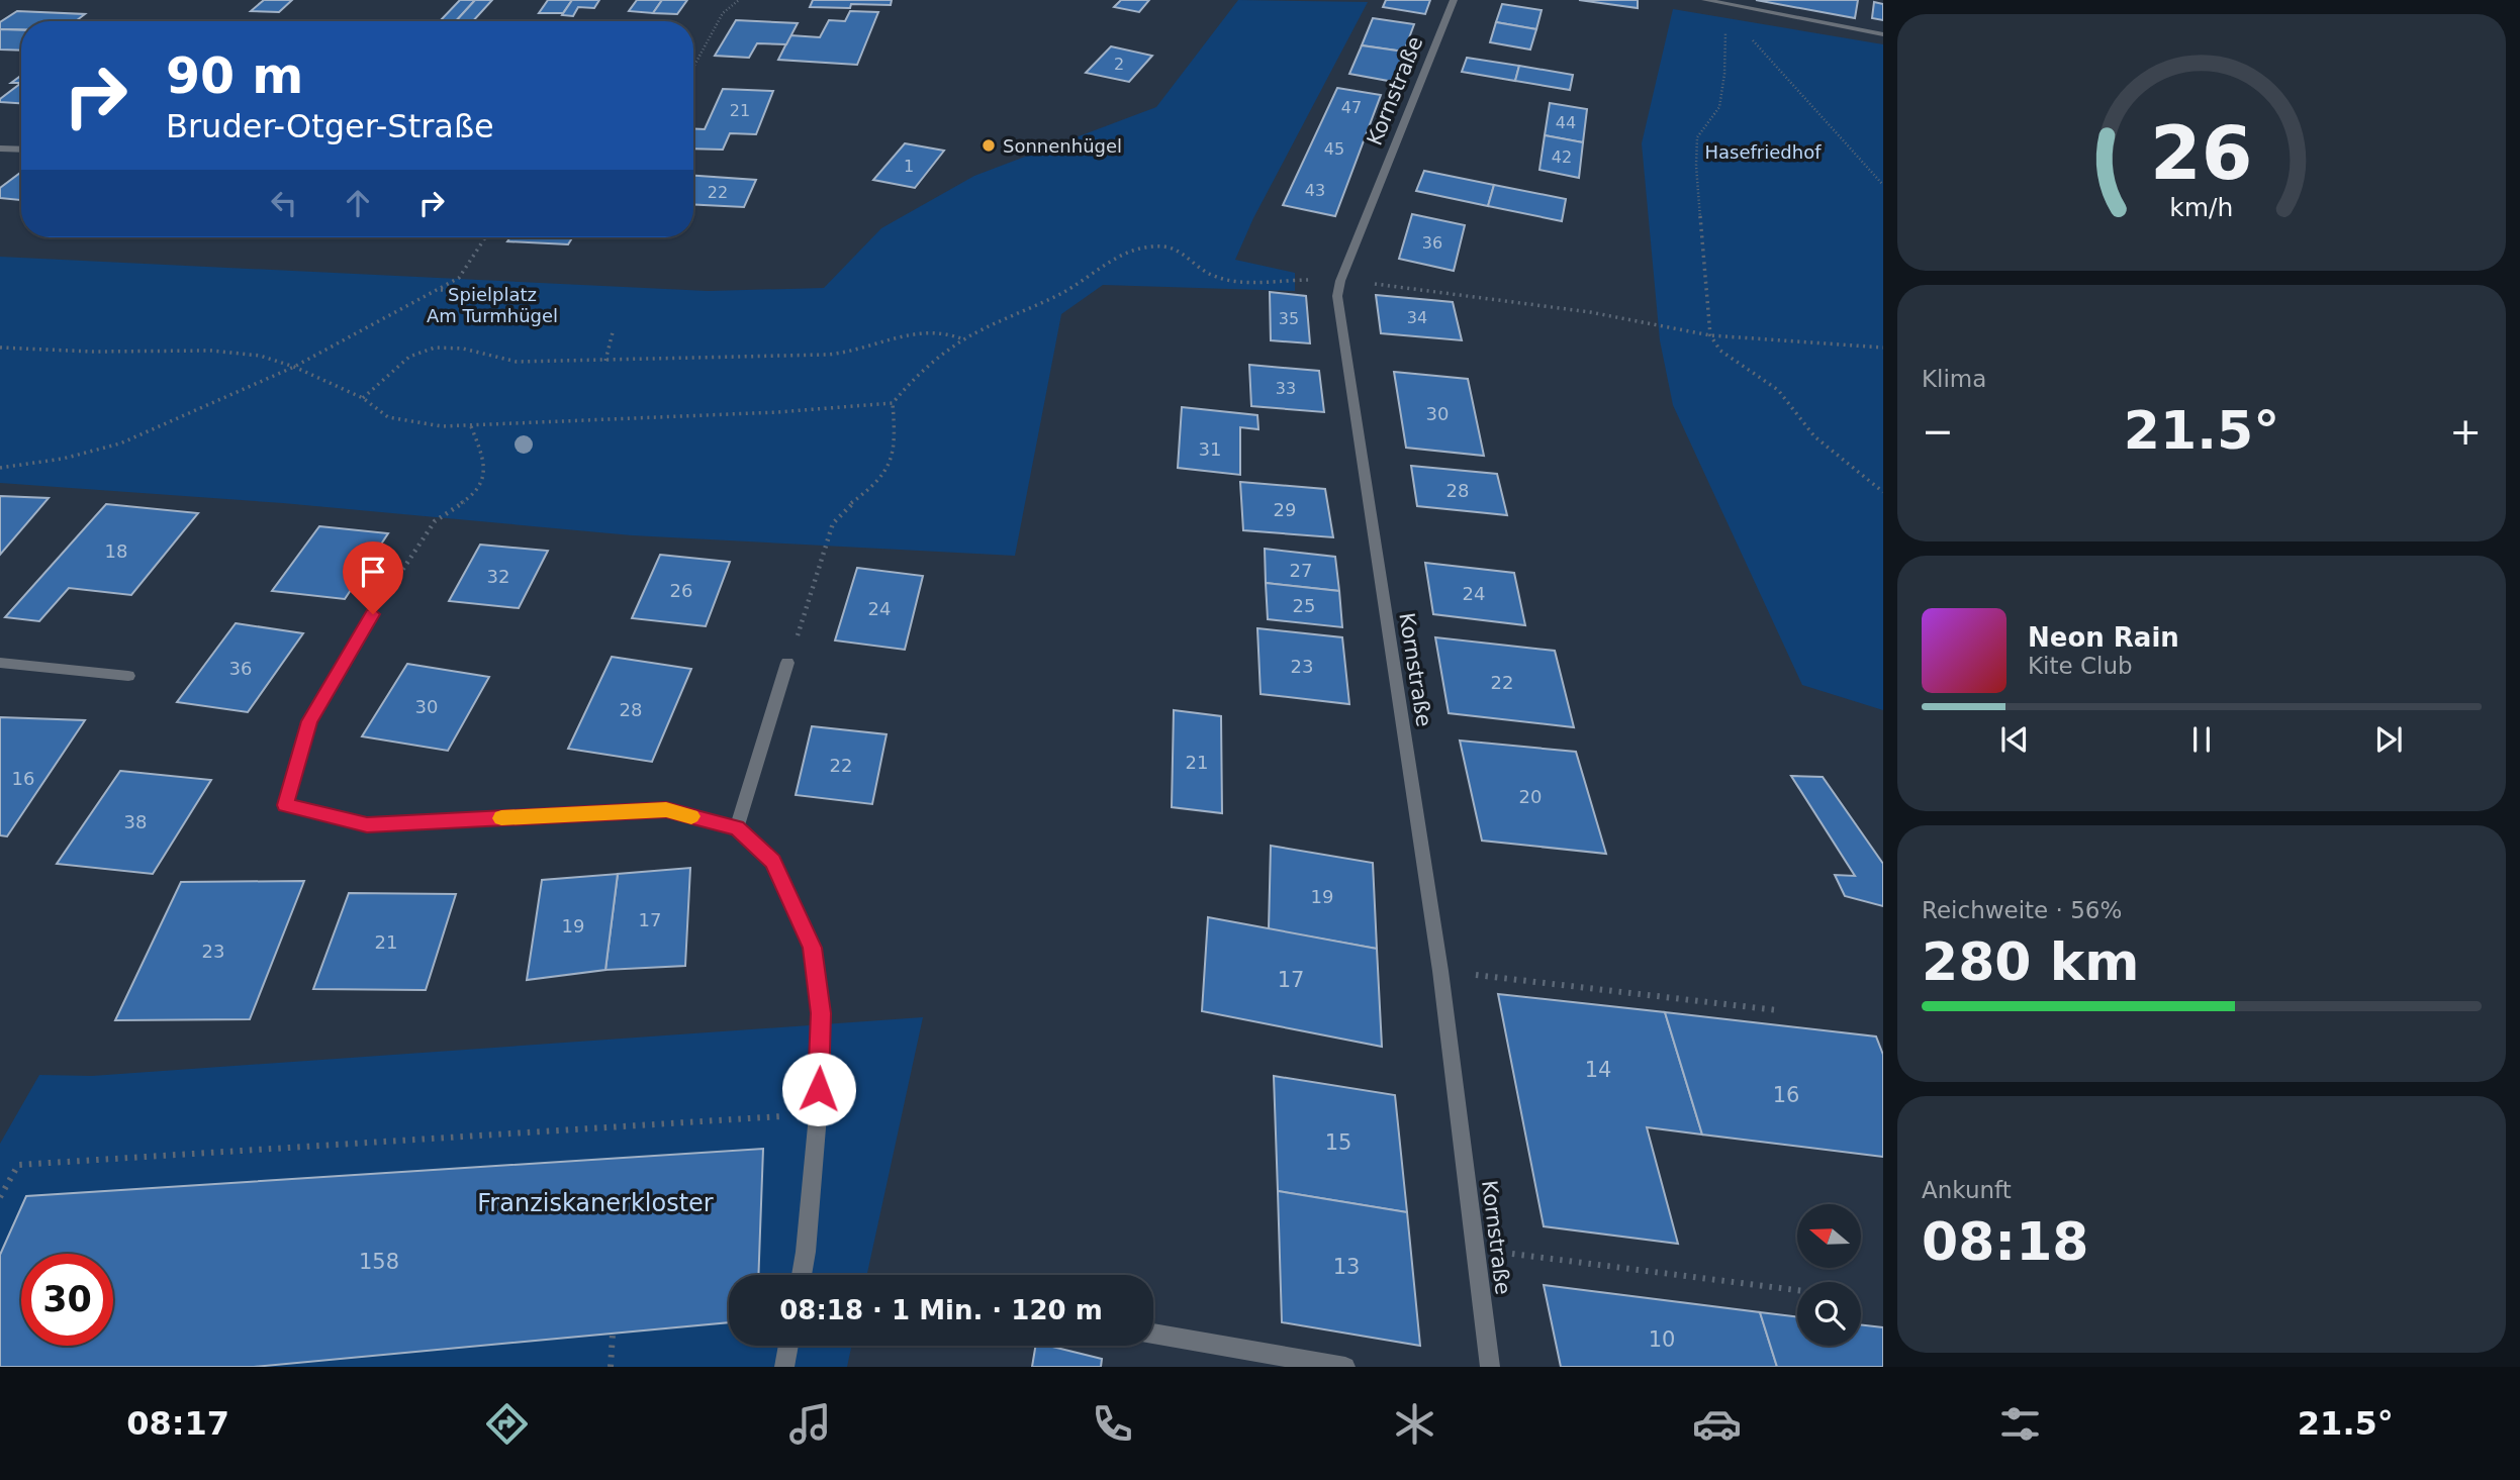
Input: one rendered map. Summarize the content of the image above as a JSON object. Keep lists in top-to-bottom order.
{
  "streets": {
    "street": ["Kornstraße"]
  },
  "parks": ["Hasefriedhof", "Spielplatz Am Turmhügel", "Franziskanerkloster"],
  "places": ["Sonnenhügel"],
  "house_numbers": [
    "2",
    "47",
    "21",
    "44",
    "45",
    "42",
    "1",
    "43",
    "22",
    "36",
    "34",
    "35",
    "33",
    "30",
    "31",
    "28",
    "29",
    "18",
    "27",
    "32",
    "26",
    "24",
    "25",
    "24",
    "23",
    "36",
    "22",
    "30",
    "28",
    "21",
    "22",
    "16",
    "20",
    "38",
    "19",
    "17",
    "19",
    "21",
    "23",
    "17",
    "14",
    "16",
    "15",
    "158",
    "13",
    "10"
  ],
  "north": "left",
  "page": {
    "turn": ["90 m", "Bruder-Otger-Straße"],
    "tile": [
      "Klima",
      ["Reichweite · 56%", "280 km"],
      ["Ankunft", "08:18"]
    ],
    "heat": ["−", "21.5°", "+"],
    "song": ["Neon Rain", "Kite Club"],
    "limit": "30",
    "trip": "08:18 · 1 Min. · 120 m",
    "tabs": ["08:17", "21.5°"],
    "gauge": ["26", "km/h"]
  }
}
